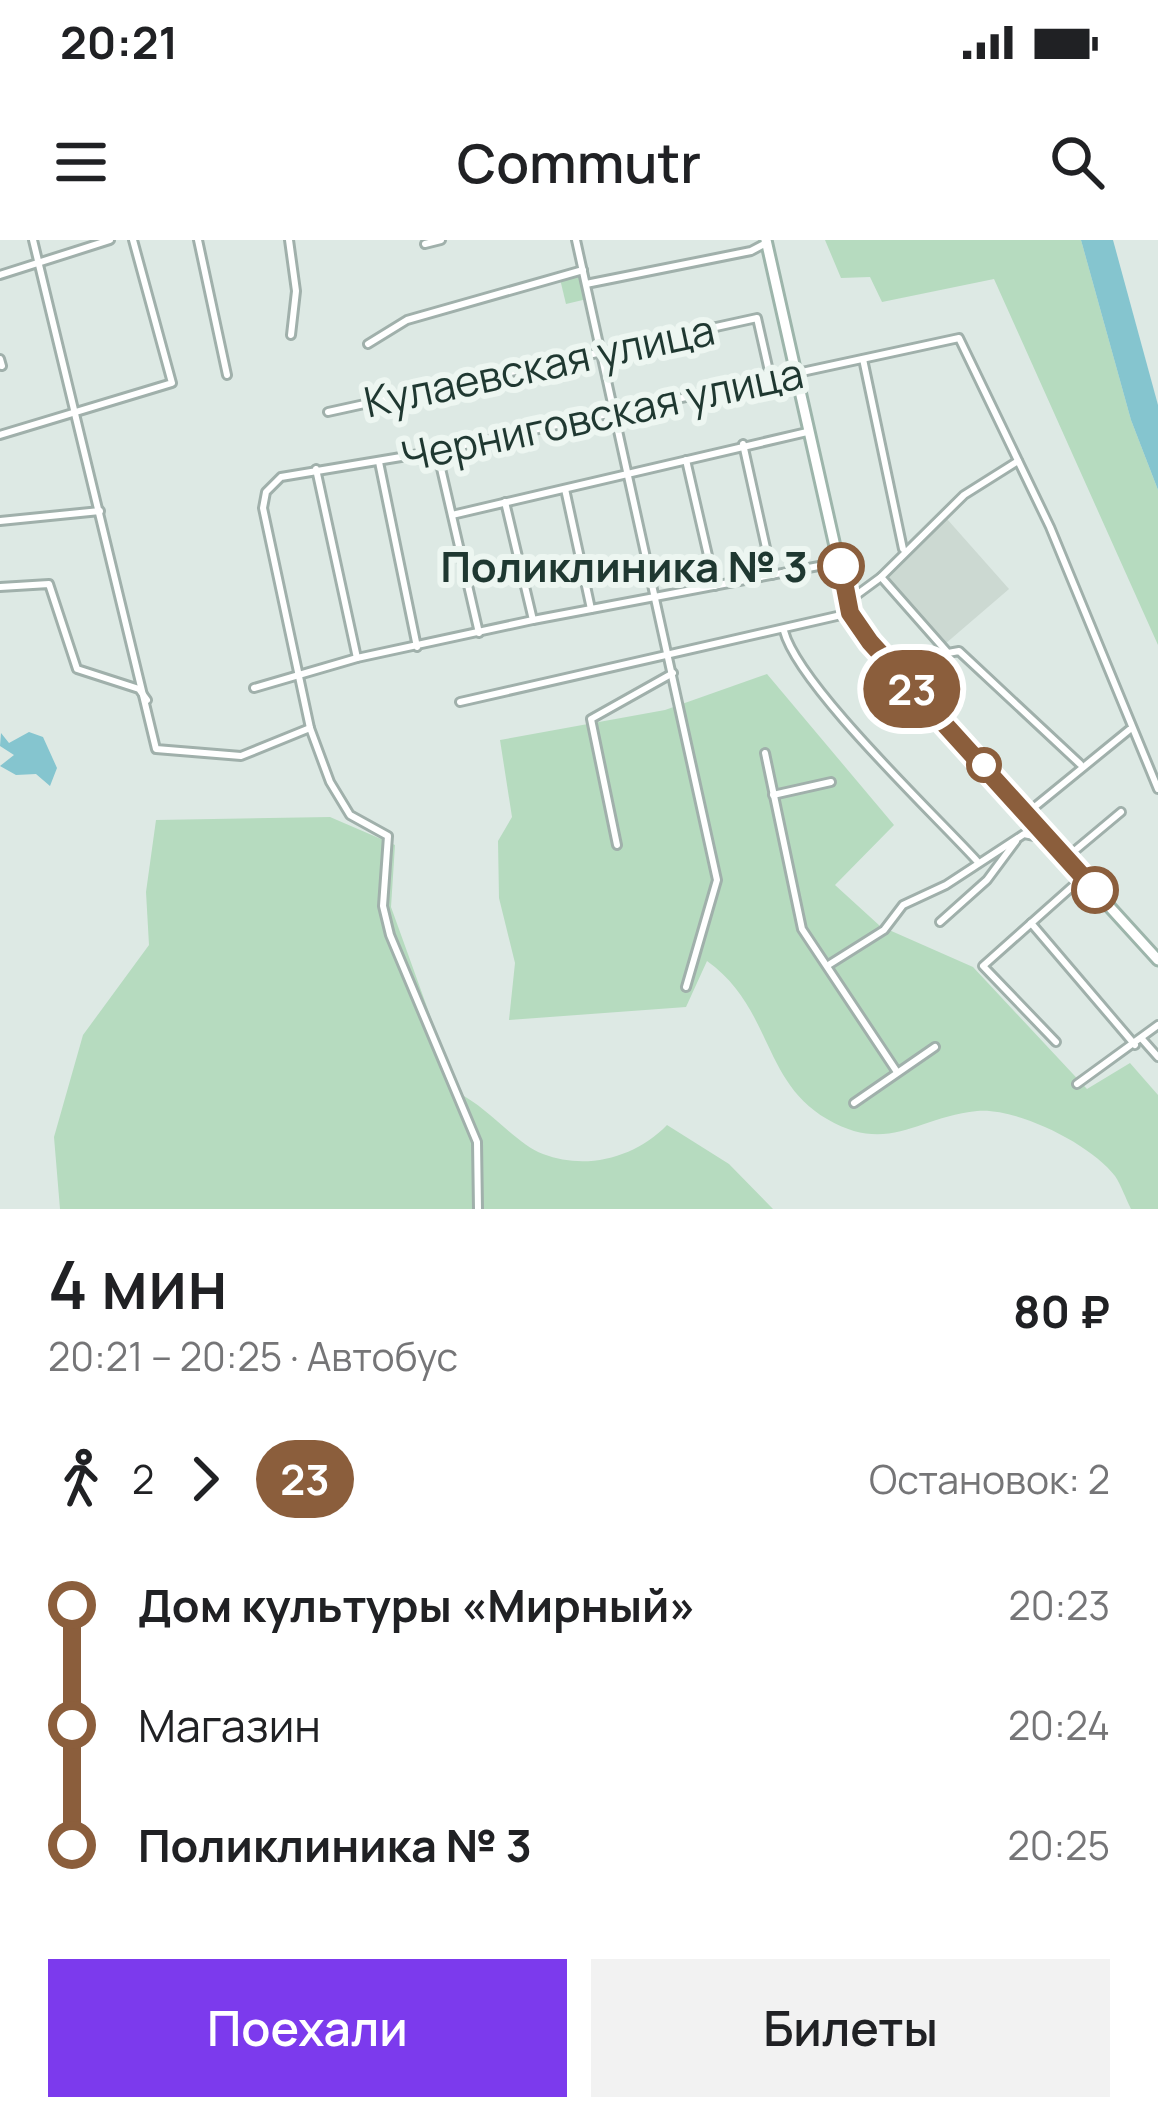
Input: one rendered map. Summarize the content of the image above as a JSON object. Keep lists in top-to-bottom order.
{
  "streets": {
    "street": ["Кулаевская улица", "Черниговская улица"]
  },
  "crossings": [
    ["Кулаевская улица", "Черниговская улица"]
  ],
  "places": ["Поликлиника № 3"],
  "lines": ["bus line 23"],
  "page": {
    "status": "20:21",
    "header": "Commutr",
    "on_map": "23",
    "heading": ["4 мин", "20:21 – 20:25 · Автобус", "80 ₽"],
    "legs": ["2", "23", "Остановок: 2"],
    "list": [
      {
        "name": "Дом культуры «Мирный»",
        "value": "20:23"
      },
      {
        "name": "Магазин",
        "value": "20:24"
      },
      {
        "name": "Поликлиника № 3",
        "value": "20:25"
      }
    ],
    "buttons": ["Поехали", "Билеты"]
  }
}
